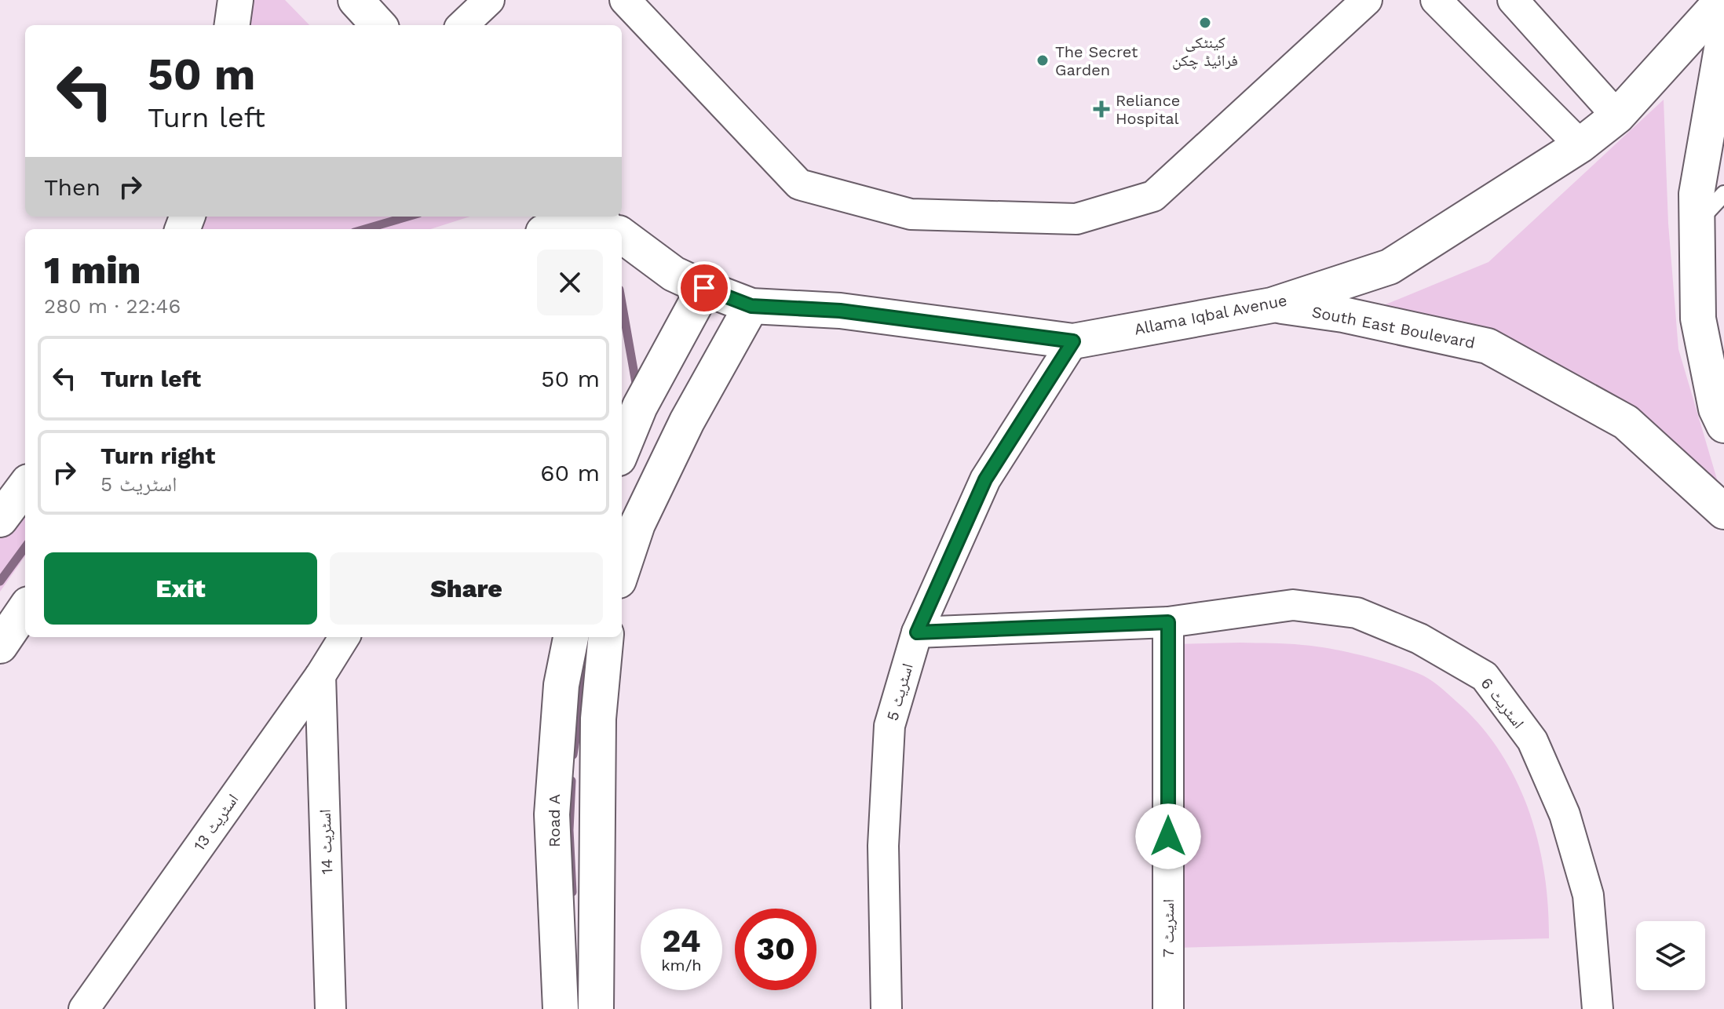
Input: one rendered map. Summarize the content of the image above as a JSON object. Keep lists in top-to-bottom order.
{
  "streets": {
    "street": [
      "Allama Iqbal Avenue",
      "South East Boulevard",
      "اسٹریٹ 5",
      "اسٹریٹ 6",
      "Road A",
      "اسٹریٹ 13",
      "اسٹریٹ 14",
      "اسٹریٹ 7"
    ]
  },
  "crossings": [
    ["Allama Iqbal Avenue", "South East Boulevard"],
    ["Allama Iqbal Avenue", "اسٹریٹ 5"],
    ["اسٹریٹ 5", "اسٹریٹ 6"],
    ["اسٹریٹ 6", "اسٹریٹ 7"],
    ["اسٹریٹ 13", "اسٹریٹ 14"]
  ],
  "places": {
    "other": ["کینٹکی فرائیڈ چکن", "The Secret Garden"],
    "health": ["Reliance Hospital"]
  },
  "page": {
    "turn": ["50 m", "Turn left"],
    "then": "Then",
    "heading": ["1 min", "280 m · 22:46"],
    "list": [
      {
        "name": "Turn left",
        "value": "50 m"
      },
      {
        "name": "Turn right",
        "note": "اسٹریٹ 5",
        "value": "60 m"
      }
    ],
    "buttons": ["Exit", "Share"],
    "speed": "24 km/h",
    "limit": "30"
  }
}
